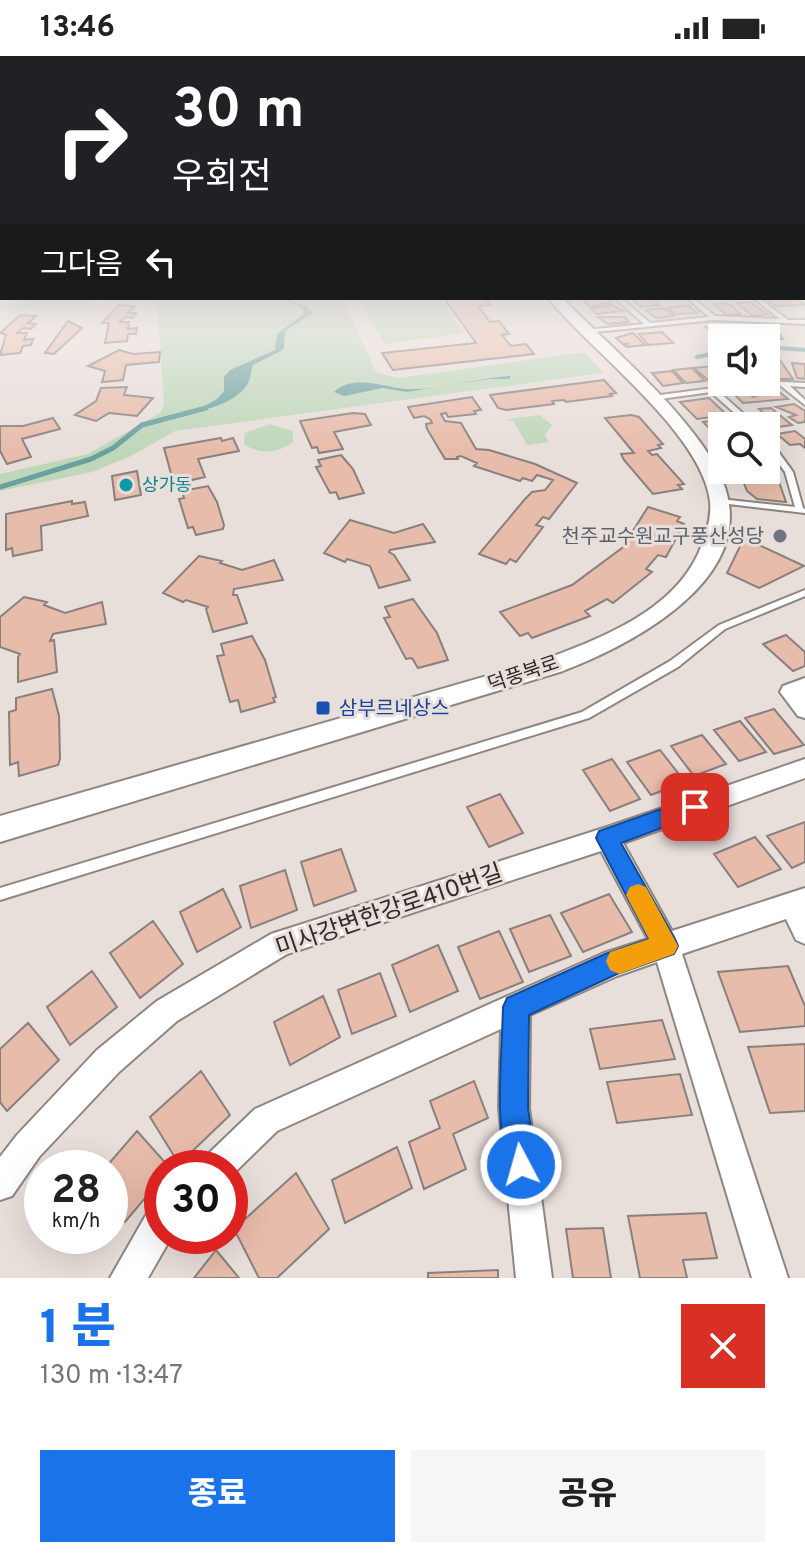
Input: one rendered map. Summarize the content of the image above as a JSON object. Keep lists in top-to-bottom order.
{
  "streets": {
    "street": ["덕풍북로", "미사강변한강로410번길"]
  },
  "places": {
    "other": ["상가동", "천주교수원교구풍산성당"],
    "transit": ["삼부르네상스"]
  },
  "page": {
    "status": "13:46",
    "turn": ["30 m", "우회전"],
    "then": "그다음",
    "speed": "28 km/h",
    "limit": "30",
    "heading": ["1 분", "130 m · 13:47"],
    "buttons": ["종료", "공유"]
  }
}
